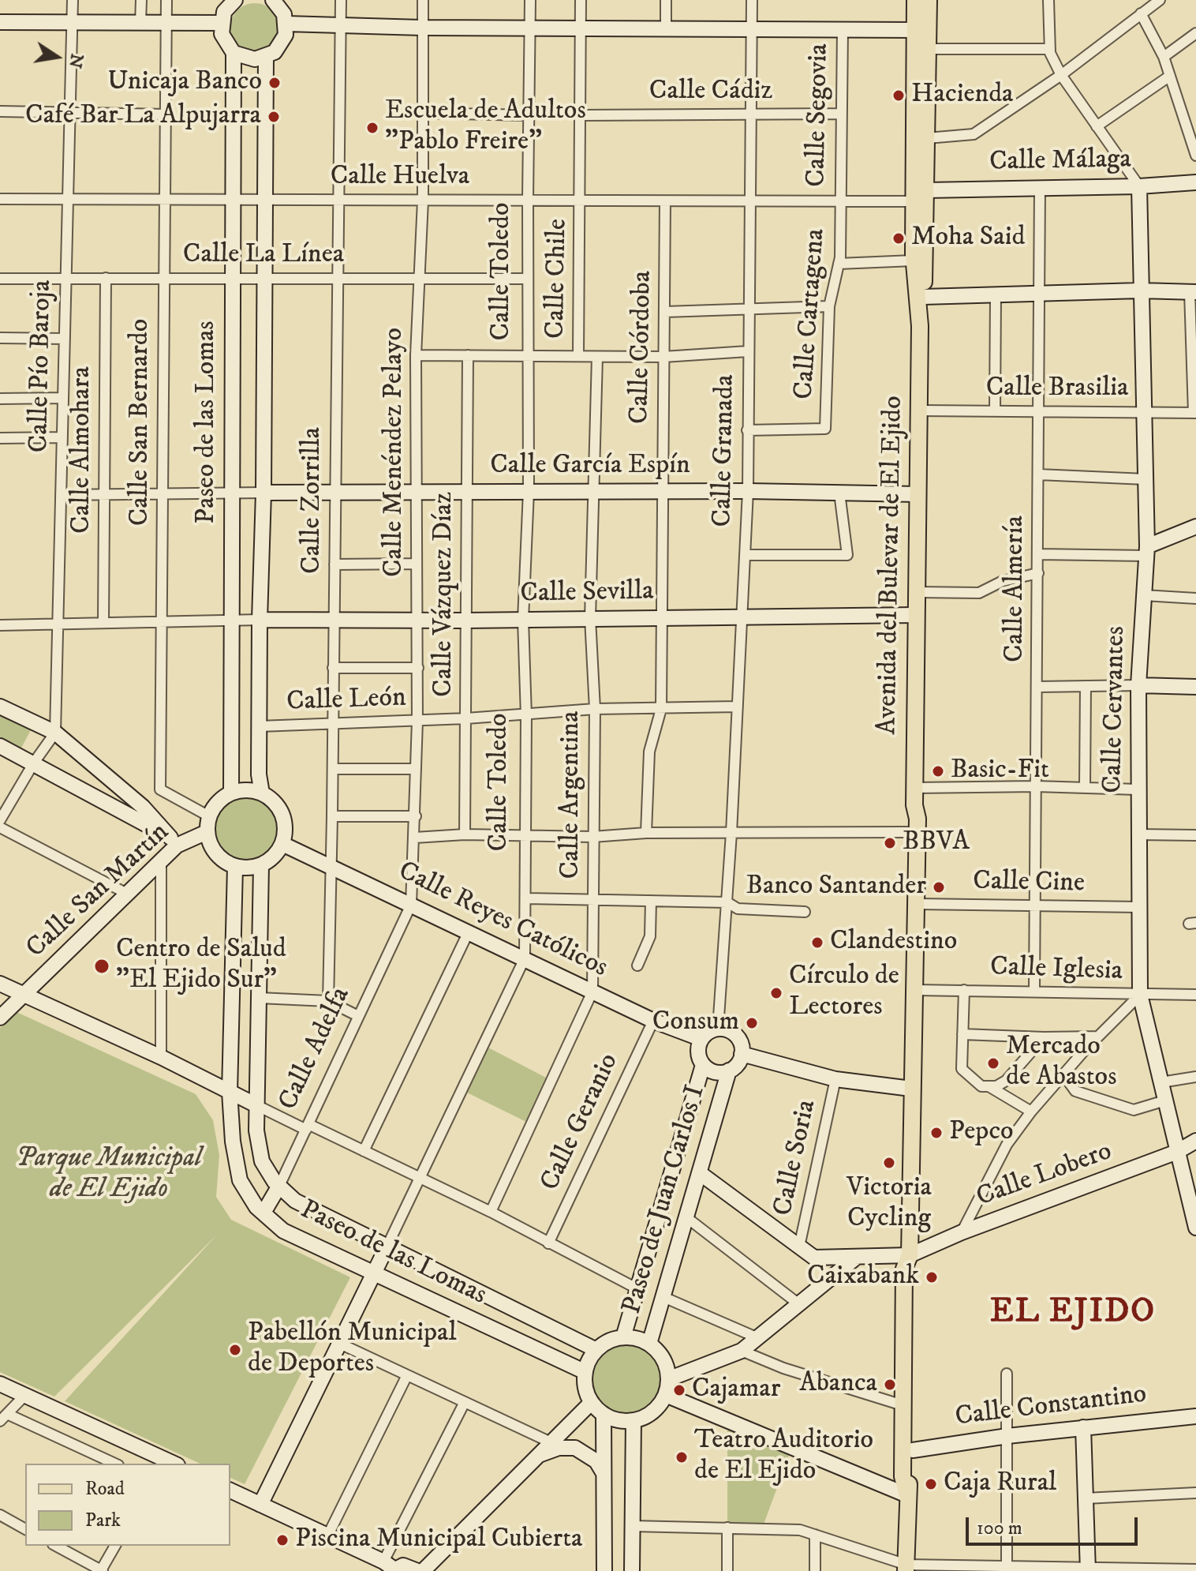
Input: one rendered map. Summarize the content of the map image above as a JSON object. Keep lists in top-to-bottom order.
{
  "streets": {
    "main road": ["Avenida del Bulevar de El Ejido"],
    "street": [
      "Calle Cádiz",
      "Calle Segovia",
      "Calle Málaga",
      "Calle Huelva",
      "Calle La Línea",
      "Calle Toledo",
      "Calle Chile",
      "Calle Cartagena",
      "Calle Córdoba",
      "Calle Pío Baroja",
      "Calle Brasilia",
      "Calle San Bernardo",
      "Paseo de las Lomas",
      "Calle Almohara",
      "Calle Granada",
      "Calle Menéndez Pelayo",
      "Calle García Espín",
      "Calle Zorrilla",
      "Calle Almería",
      "Calle Sevilla",
      "Calle Vázquez Díaz",
      "Calle León",
      "Calle Cervantes",
      "Calle Argentina",
      "Calle Cine",
      "Calle San Martín",
      "Calle Reyes Católicos",
      "Calle Iglesia",
      "Calle Adelfa",
      "Calle Geranio",
      "Calle Soria",
      "Calle Lobero",
      "Paseo de Juan Carlos I",
      "Calle Constantino"
    ]
  },
  "crossings": [
    ["Calle Cádiz", "Calle Segovia"],
    ["Calle Cádiz", "Calle Chile"],
    ["Calle Cádiz", "Calle Granada"],
    ["Calle Segovia", "Calle Huelva"],
    ["Calle Segovia", "Calle Cartagena"],
    ["Calle Málaga", "Avenida del Bulevar de El Ejido"],
    ["Calle Málaga", "Calle Almería"],
    ["Calle Málaga", "Calle Cervantes"],
    ["Calle Huelva", "Calle Toledo"],
    ["Calle Huelva", "Calle Chile"],
    ["Calle Huelva", "Calle Cartagena"],
    ["Calle Huelva", "Calle Córdoba"],
    ["Calle Huelva", "Calle Pío Baroja"],
    ["Calle Huelva", "Calle San Bernardo"],
    ["Calle Huelva", "Paseo de las Lomas"],
    ["Calle Huelva", "Calle Granada"],
    ["Calle Huelva", "Calle Menéndez Pelayo"],
    ["Calle Huelva", "Calle Zorrilla"],
    ["Calle Huelva", "Avenida del Bulevar de El Ejido"],
    ["Calle La Línea", "Calle Toledo"],
    ["Calle La Línea", "Calle Pío Baroja"],
    ["Calle La Línea", "Calle San Bernardo"],
    ["Calle La Línea", "Paseo de las Lomas"],
    ["Calle La Línea", "Calle Almohara"],
    ["Calle La Línea", "Calle Menéndez Pelayo"],
    ["Calle La Línea", "Calle Zorrilla"],
    ["Calle Toledo", "Paseo de las Lomas"],
    ["Calle Toledo", "Calle García Espín"],
    ["Calle Toledo", "Calle Sevilla"],
    ["Calle Toledo", "Calle León"],
    ["Calle Toledo", "Calle Reyes Católicos"],
    ["Calle Cartagena", "Calle Granada"],
    ["Calle Córdoba", "Calle García Espín"],
    ["Calle Córdoba", "Calle Sevilla"],
    ["Calle Córdoba", "Calle León"],
    ["Calle Brasilia", "Avenida del Bulevar de El Ejido"],
    ["Calle Brasilia", "Calle Almería"],
    ["Calle Brasilia", "Calle Cervantes"],
    ["Calle San Bernardo", "Paseo de las Lomas"],
    ["Calle San Bernardo", "Calle San Martín"],
    ["Calle San Bernardo", "Calle Reyes Católicos"],
    ["Paseo de las Lomas", "Calle García Espín"],
    ["Paseo de las Lomas", "Calle Sevilla"],
    ["Paseo de las Lomas", "Calle León"],
    ["Paseo de las Lomas", "Calle San Martín"],
    ["Paseo de las Lomas", "Calle Reyes Católicos"],
    ["Paseo de las Lomas", "Calle Adelfa"],
    ["Paseo de las Lomas", "Paseo de Juan Carlos I"],
    ["Calle Granada", "Calle García Espín"],
    ["Calle Granada", "Calle Sevilla"],
    ["Calle Granada", "Calle León"],
    ["Calle Granada", "Calle Reyes Católicos"],
    ["Calle Granada", "Paseo de Juan Carlos I"],
    ["Calle Menéndez Pelayo", "Calle García Espín"],
    ["Calle Menéndez Pelayo", "Calle Sevilla"],
    ["Calle Menéndez Pelayo", "Calle León"],
    ["Calle Menéndez Pelayo", "Calle Reyes Católicos"],
    ["Calle Menéndez Pelayo", "Calle Adelfa"],
    ["Calle García Espín", "Calle Zorrilla"],
    ["Calle García Espín", "Avenida del Bulevar de El Ejido"],
    ["Calle García Espín", "Calle Vázquez Díaz"],
    ["Calle García Espín", "Calle Argentina"],
    ["Calle Zorrilla", "Calle Sevilla"],
    ["Calle Zorrilla", "Calle León"],
    ["Calle Zorrilla", "Calle Reyes Católicos"],
    ["Avenida del Bulevar de El Ejido", "Calle Sevilla"],
    ["Avenida del Bulevar de El Ejido", "Calle Cine"],
    ["Avenida del Bulevar de El Ejido", "Calle Iglesia"],
    ["Avenida del Bulevar de El Ejido", "Calle Lobero"],
    ["Avenida del Bulevar de El Ejido", "Calle Constantino"],
    ["Calle Almería", "Calle Cine"],
    ["Calle Almería", "Calle Iglesia"],
    ["Calle Sevilla", "Calle Vázquez Díaz"],
    ["Calle Sevilla", "Calle Argentina"],
    ["Calle Vázquez Díaz", "Calle León"],
    ["Calle León", "Calle Argentina"],
    ["Calle Cervantes", "Calle Cine"],
    ["Calle Cervantes", "Calle Iglesia"],
    ["Calle Cervantes", "Calle Lobero"],
    ["Calle Argentina", "Calle Reyes Católicos"],
    ["Calle San Martín", "Calle Reyes Católicos"],
    ["Calle Reyes Católicos", "Calle Adelfa"],
    ["Calle Reyes Católicos", "Calle Geranio"],
    ["Calle Reyes Católicos", "Paseo de Juan Carlos I"]
  ],
  "districts": ["EL EJIDO"],
  "parks": ["Parque Municipal de El Ejido"],
  "places": [
    "Unicaja Banco",
    "Hacienda",
    "Café Bar La Alpujarra",
    "Escuela de Adultos \"Pablo Freire\"",
    "Moha Said",
    "Basic-Fit",
    "BBVA",
    "Banco Santander",
    "Clandestino",
    "Centro de Salud \"El Ejido Sur\"",
    "Círculo de Lectores",
    "Consum",
    "Mercado de Abastos",
    "Pepco",
    "Victoria Cycling",
    "Caixabank",
    "Pabellón Municipal de Deportes",
    "Abanca",
    "Cajamar",
    "Teatro Auditorio de El Ejido",
    "Caja Rural",
    "Piscina Municipal Cubierta"
  ],
  "legend": ["Road", "Park"],
  "scale_bar": "100 m",
  "north": "right"
}
